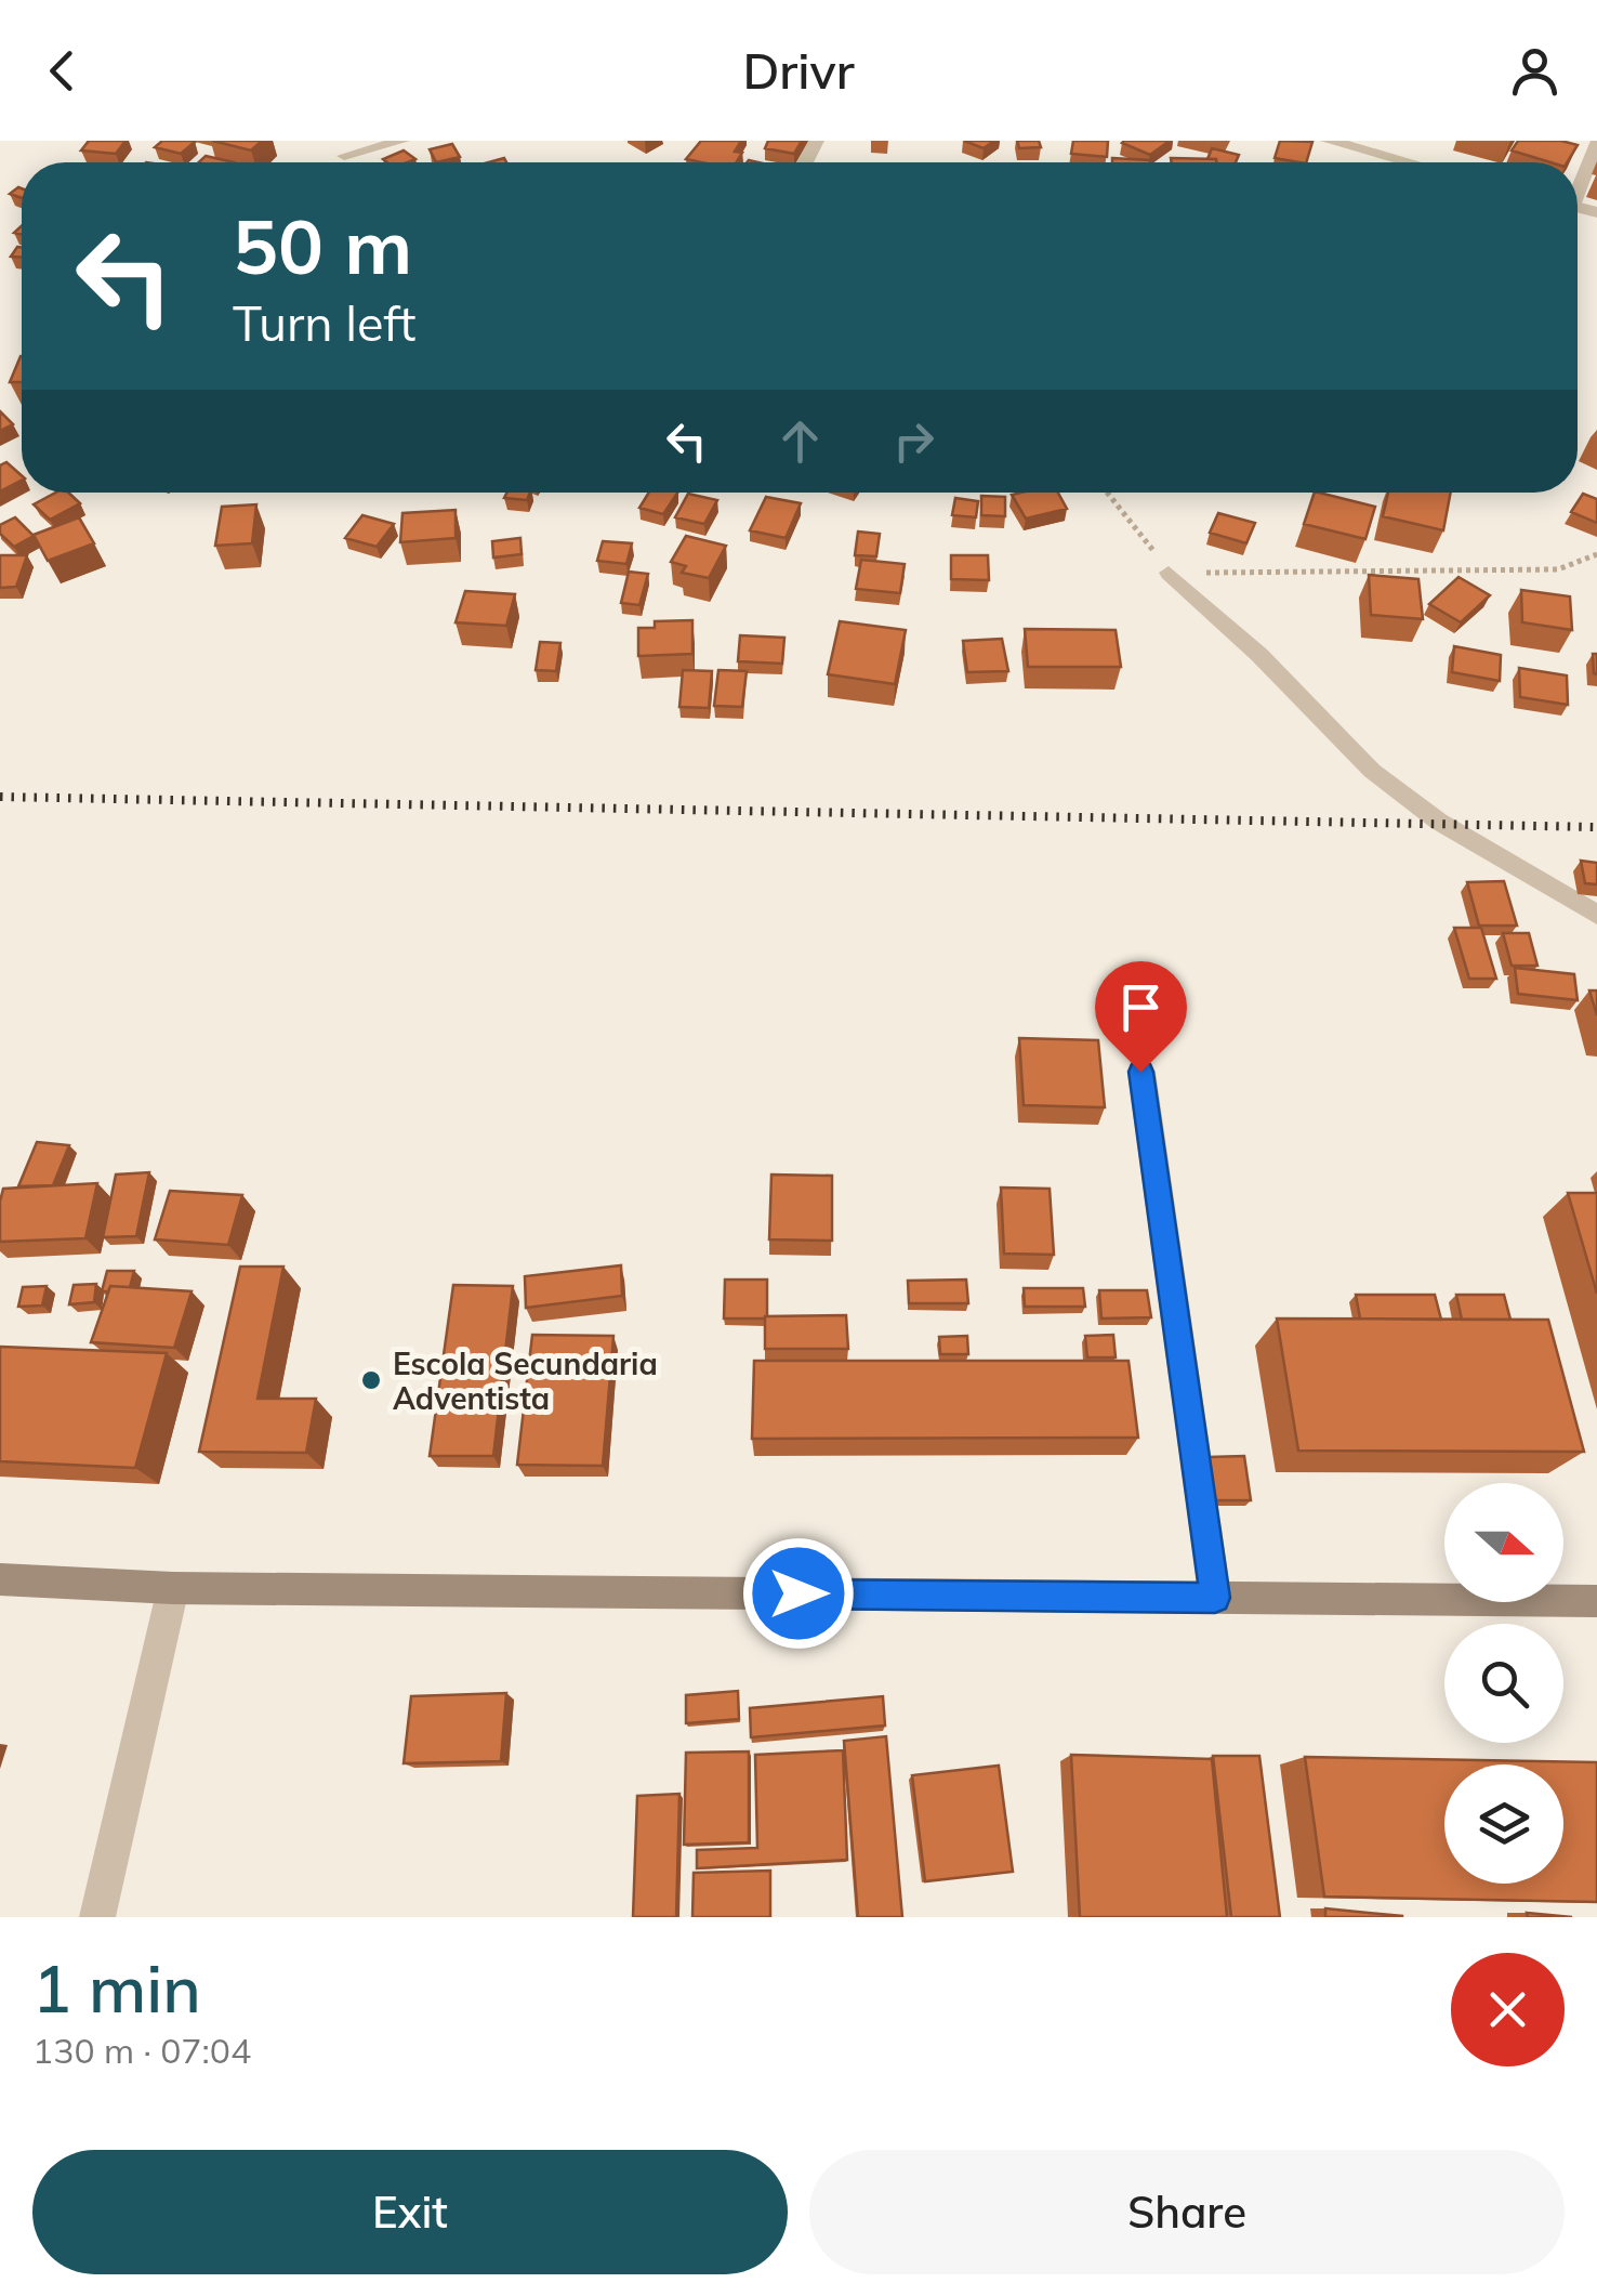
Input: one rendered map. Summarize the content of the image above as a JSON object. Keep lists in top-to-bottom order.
{
  "places": ["Escola Secundaria Adventista"],
  "north": "right",
  "page": {
    "header": "Drivr",
    "turn": ["50 m", "Turn left"],
    "heading": ["1 min", "130 m · 07:04"],
    "buttons": ["Exit", "Share"]
  }
}
